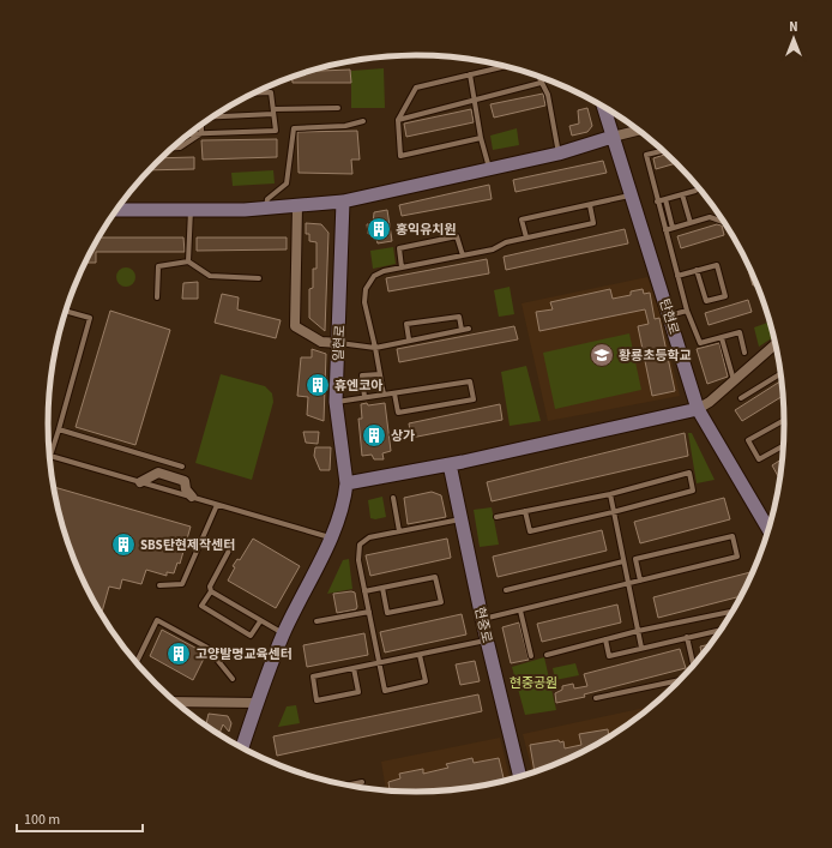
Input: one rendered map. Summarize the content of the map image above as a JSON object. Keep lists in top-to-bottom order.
{
  "streets": {
    "main road": ["탄현로", "일현로", "현중로"]
  },
  "parks": ["현중공원"],
  "places": {
    "building": [
      "홍익유치원",
      "휴엔코아",
      "상가",
      "SBS탄현제작센터",
      "고양발명교육센터"
    ],
    "school or university": ["황룡초등학교"]
  },
  "scale_bar": "100 m",
  "north": "top"
}
